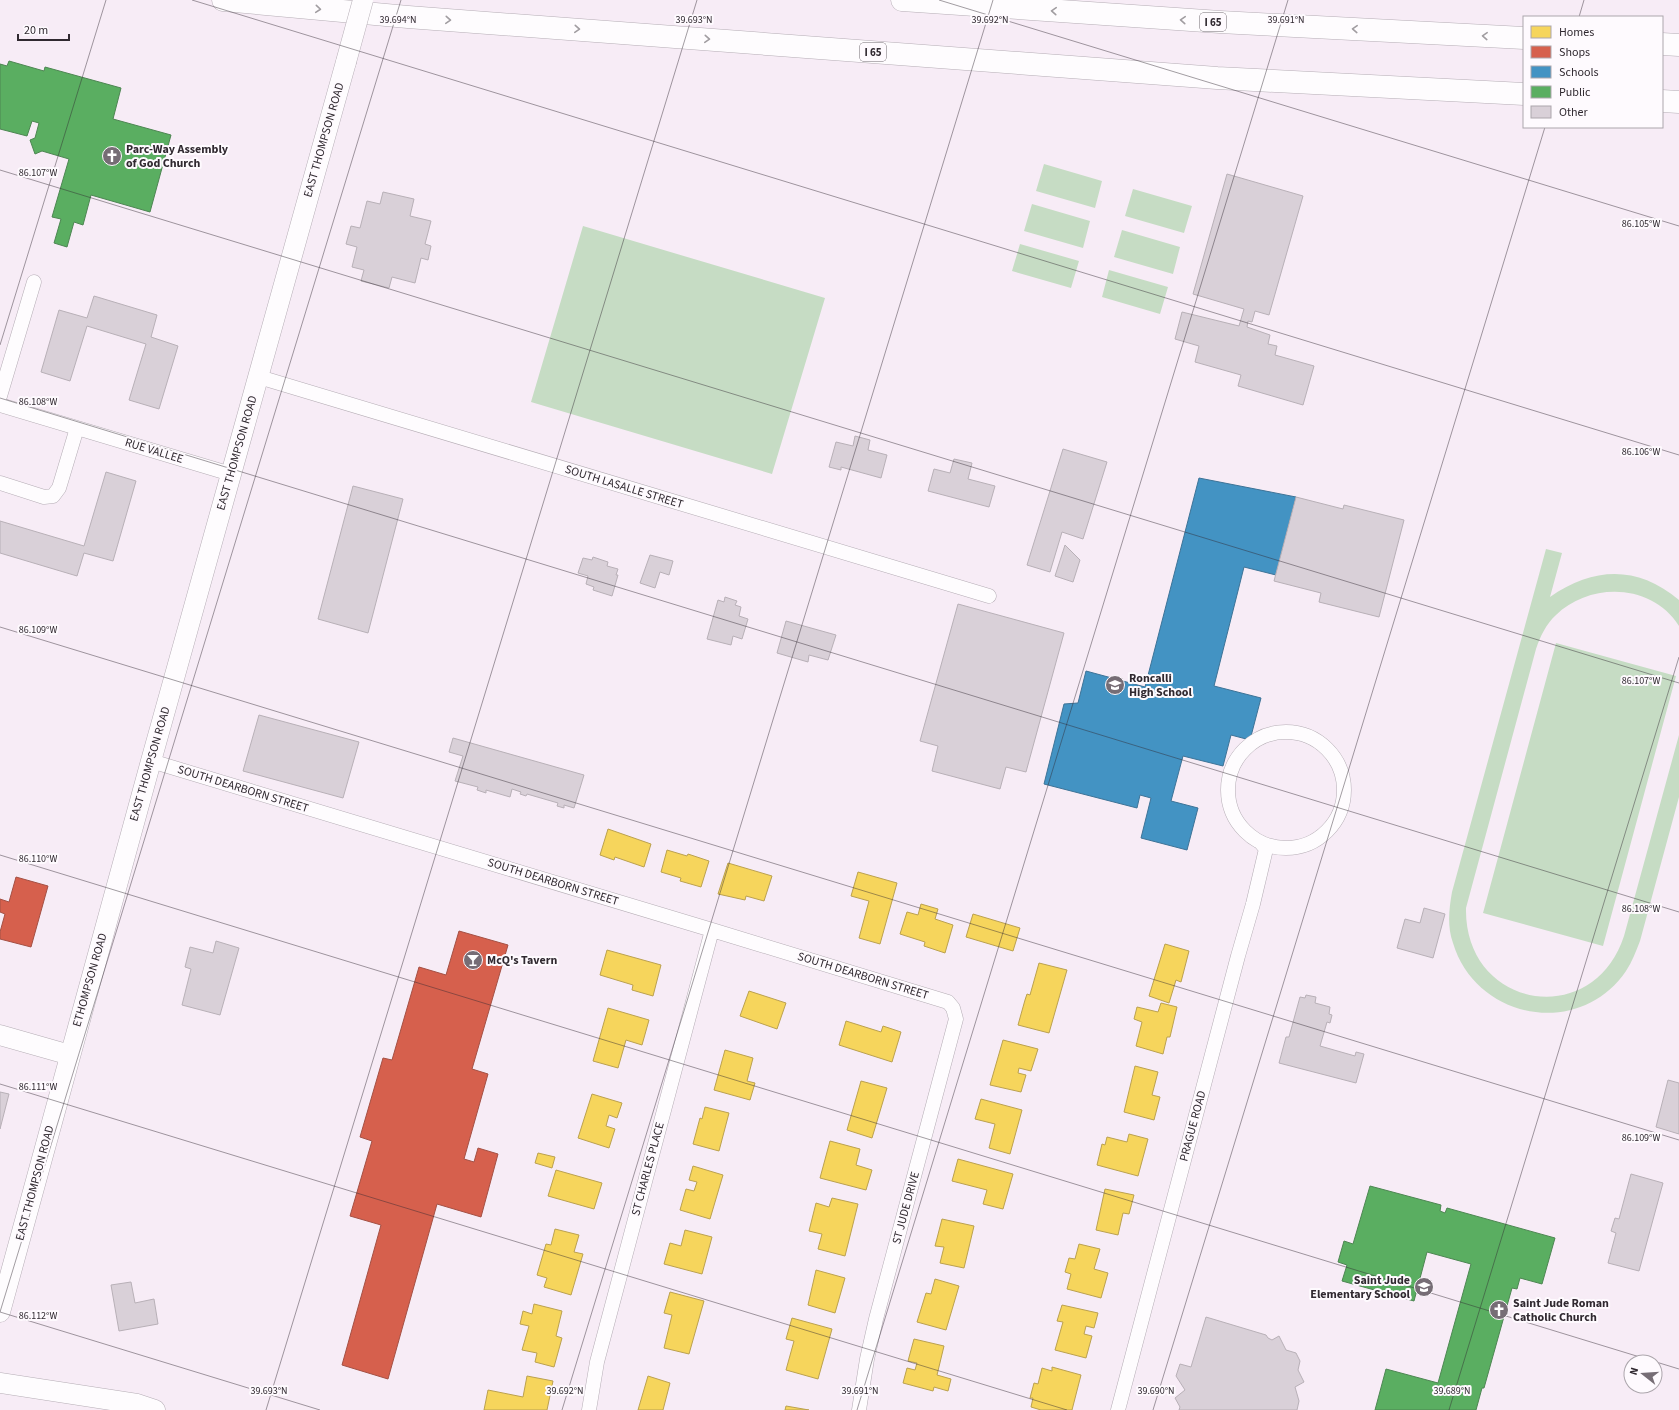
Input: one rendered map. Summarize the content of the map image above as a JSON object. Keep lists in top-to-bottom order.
{
  "streets": {
    "highway": ["I 65"],
    "main road": ["EAST THOMPSON ROAD", "ETHOMPSON ROAD"],
    "street": [
      "RUE VALLEE",
      "SOUTH LASALLE STREET",
      "SOUTH DEARBORN STREET",
      "PRAGUE ROAD",
      "ST CHARLES PLACE",
      "ST JUDE DRIVE"
    ]
  },
  "crossings": [
    ["EAST THOMPSON ROAD", "RUE VALLEE"],
    ["EAST THOMPSON ROAD", "SOUTH LASALLE STREET"],
    ["EAST THOMPSON ROAD", "SOUTH DEARBORN STREET"],
    ["EAST THOMPSON ROAD", "ETHOMPSON ROAD"],
    ["SOUTH DEARBORN STREET", "ST CHARLES PLACE"],
    ["SOUTH DEARBORN STREET", "ST JUDE DRIVE"]
  ],
  "places": {
    "church": ["Parc-Way Assembly of God Church", "Saint Jude Roman Catholic Church"],
    "school or university": ["Roncalli High School", "Saint Jude Elementary School"],
    "bar": ["McQ's Tavern"]
  },
  "legend": [
    "Homes",
    "Shops",
    "Schools",
    "Public",
    "Other"
  ],
  "scale_bar": "20 m",
  "north": "left",
  "coordinates": [
    "39.694°N",
    "39.693°N",
    "39.692°N",
    "39.691°N",
    "86.107°W",
    "86.105°W",
    "86.108°W",
    "86.106°W",
    "86.109°W",
    "86.110°W",
    "86.111°W",
    "86.112°W",
    "39.690°N",
    "39.689°N"
  ]
}
